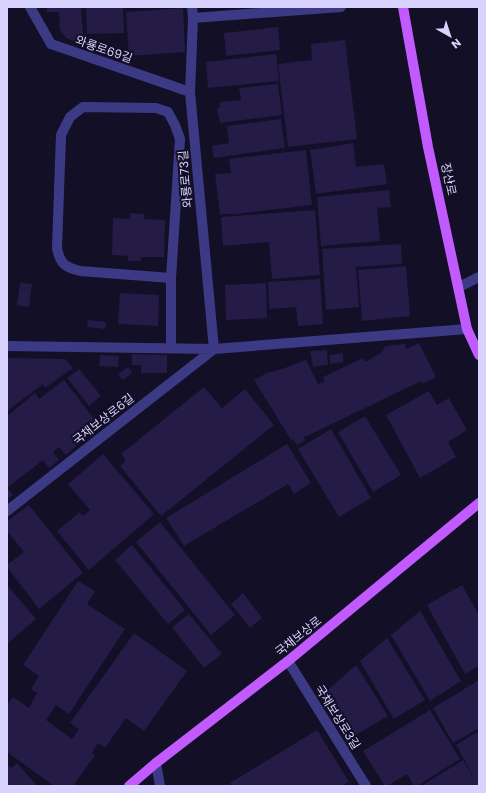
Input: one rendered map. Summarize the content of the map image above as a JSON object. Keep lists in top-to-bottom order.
{
  "streets": {
    "main road": ["장산로", "국채보상로"],
    "street": [
      "와룡로69길",
      "와룡로73길",
      "국채보상로6길",
      "국채보상로3길"
    ]
  },
  "crossings": [
    ["와룡로69길", "와룡로73길"],
    ["와룡로73길", "국채보상로6길"],
    ["국채보상로", "국채보상로3길"]
  ],
  "north": "bottom right"
}
